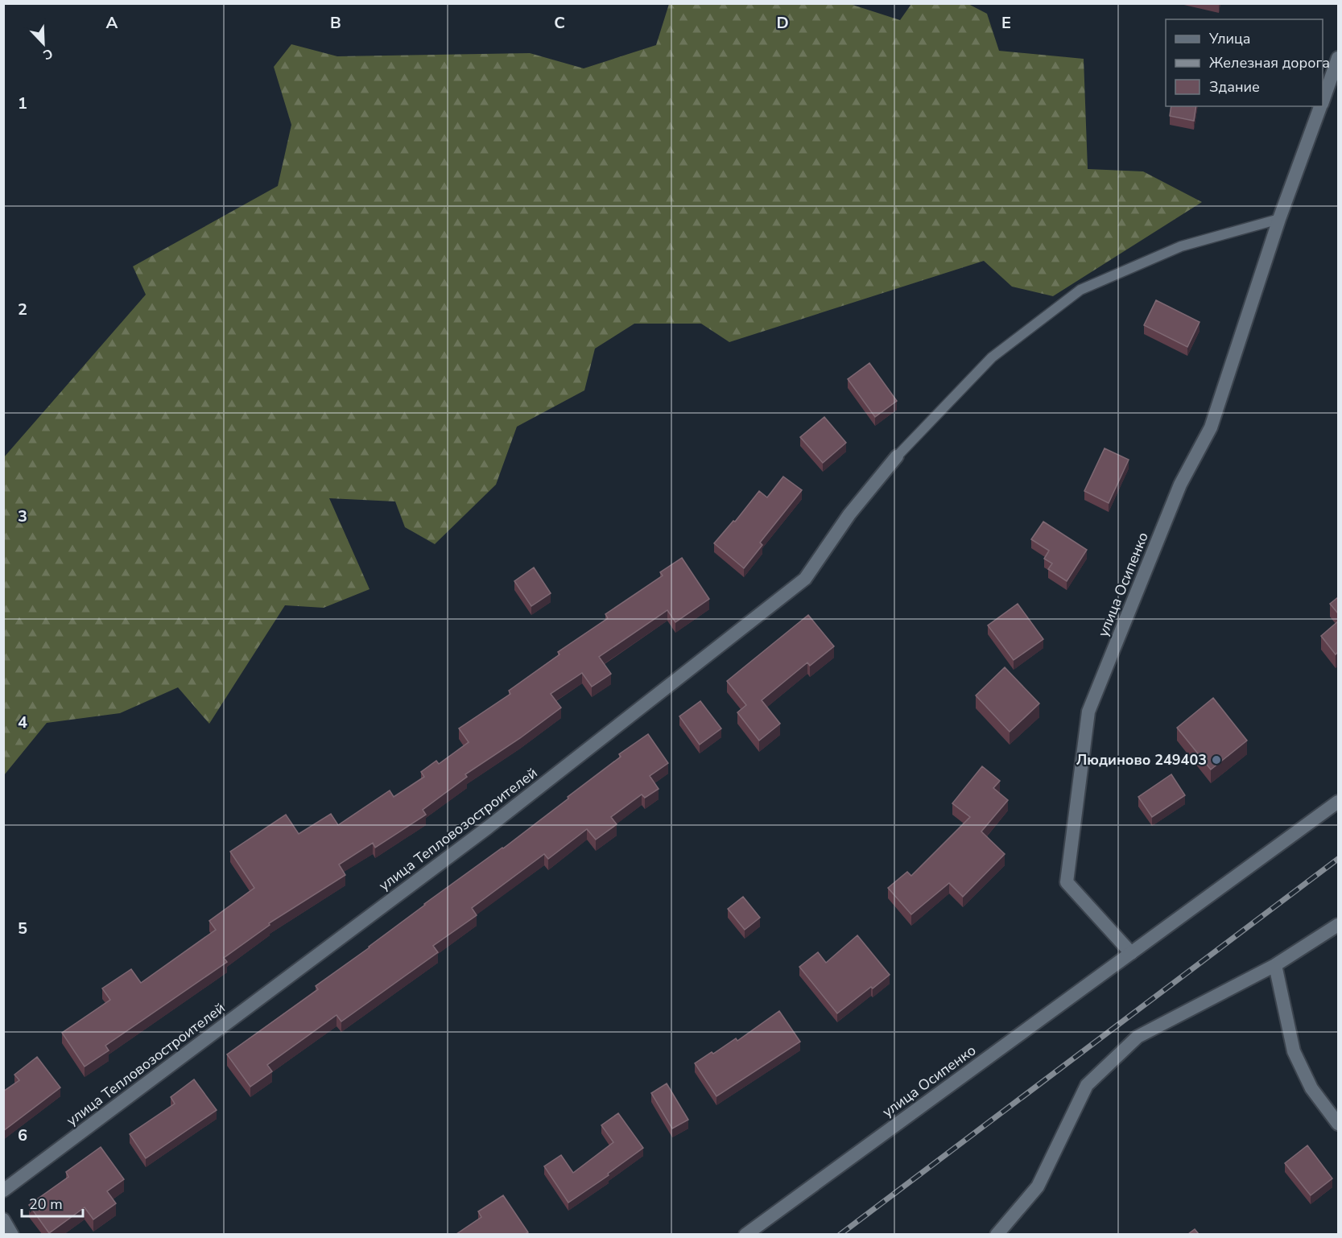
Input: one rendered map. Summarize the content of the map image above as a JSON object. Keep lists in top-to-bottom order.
{
  "streets": {
    "street": ["улица Осипенко", "улица Тепловозостроителей"]
  },
  "places": ["Людиново 249403"],
  "legend": ["Улица", "Железная дорога", "Здание"],
  "scale_bar": "20 m",
  "north": "bottom right",
  "grid": {
    "columns": [
      "A",
      "B",
      "C",
      "D",
      "E"
    ],
    "rows": [
      "1",
      "2",
      "3",
      "4",
      "5",
      "6"
    ]
  }
}
